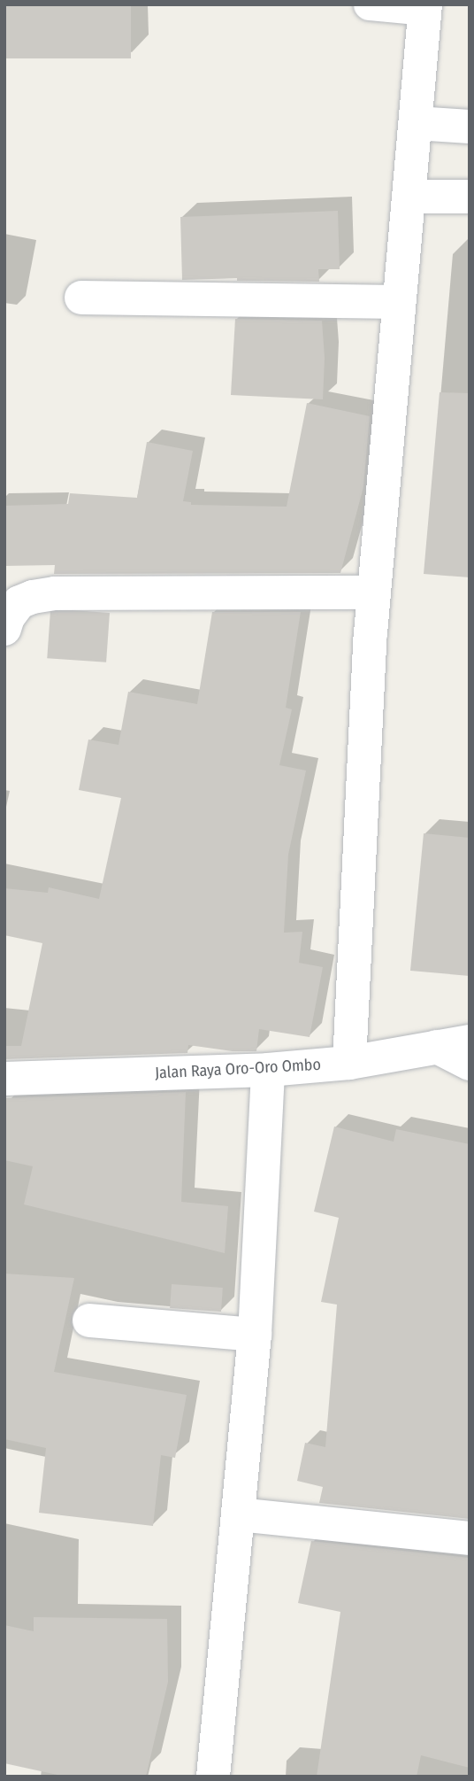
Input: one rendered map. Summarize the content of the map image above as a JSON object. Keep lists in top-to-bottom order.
{
  "streets": {
    "street": ["Jalan Raya Oro-Oro Ombo"]
  }
}
